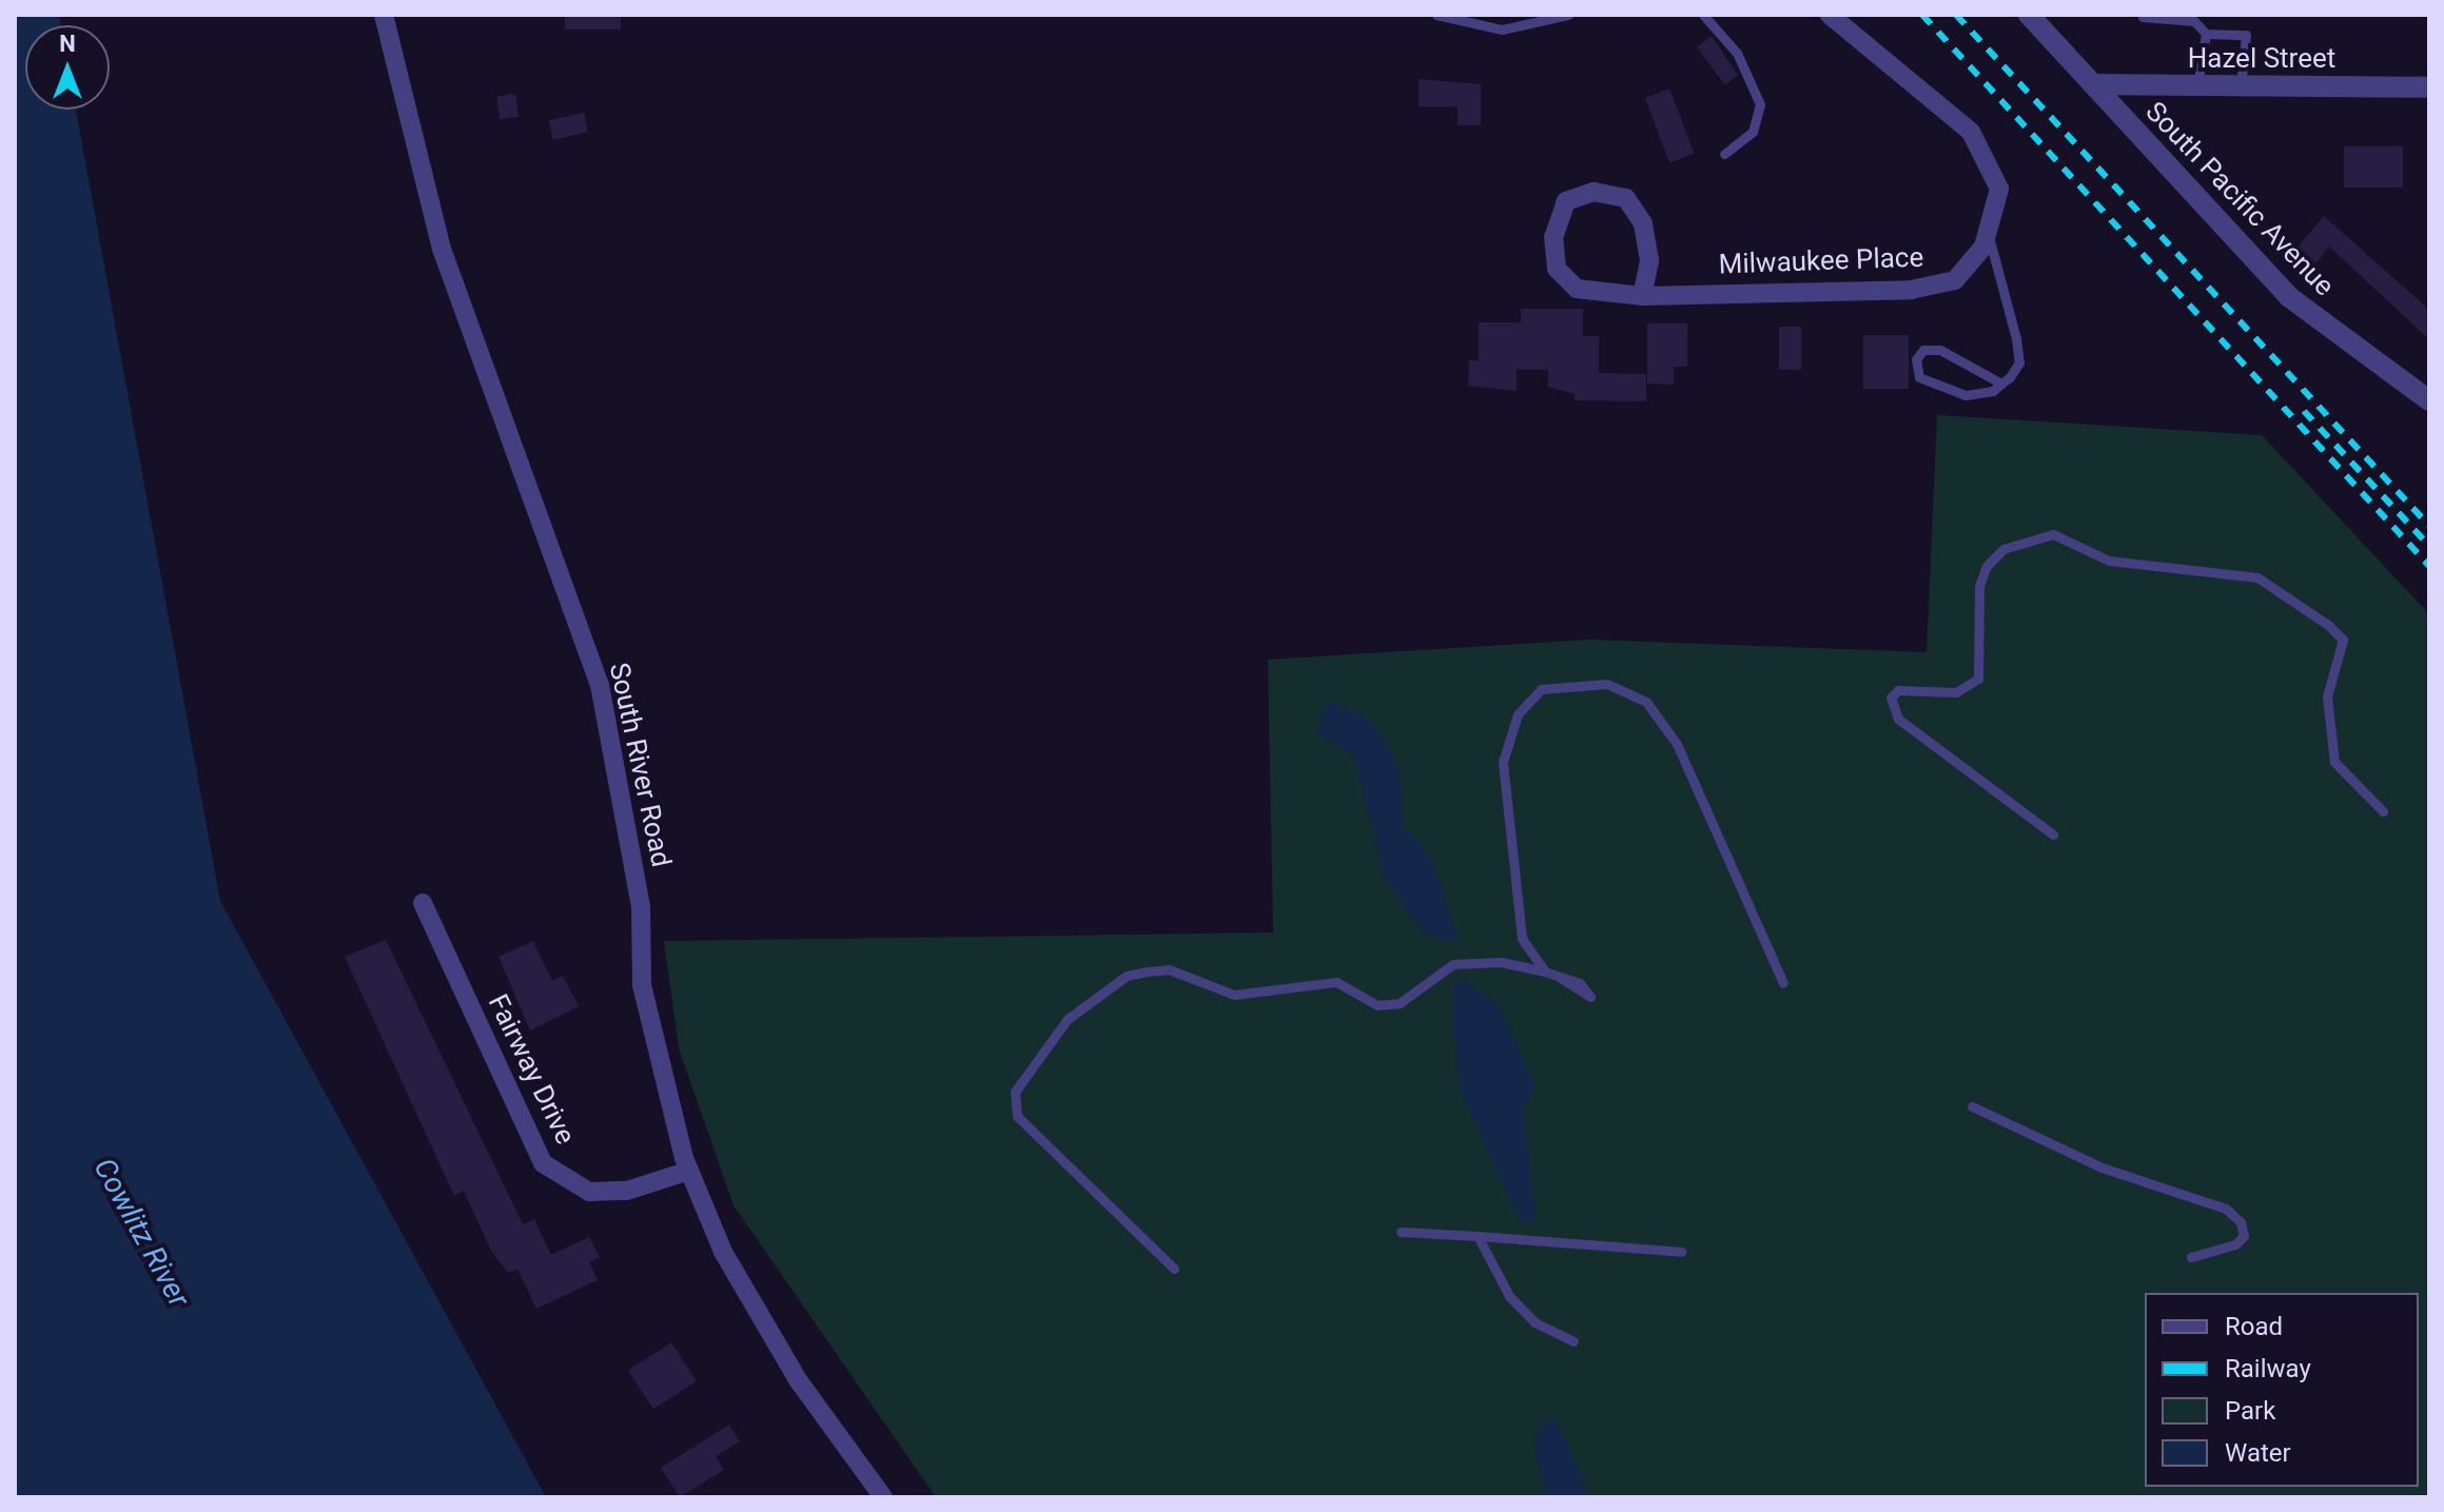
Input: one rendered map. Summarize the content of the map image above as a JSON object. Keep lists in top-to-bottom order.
{
  "streets": {
    "street": [
      "Hazel Street",
      "South Pacific Avenue",
      "Milwaukee Place",
      "South River Road",
      "Fairway Drive"
    ]
  },
  "crossings": [
    ["Hazel Street", "South Pacific Avenue"],
    ["South River Road", "Fairway Drive"]
  ],
  "water": ["Cowlitz River"],
  "legend": [
    "Road",
    "Railway",
    "Park",
    "Water"
  ],
  "north": "top"
}
